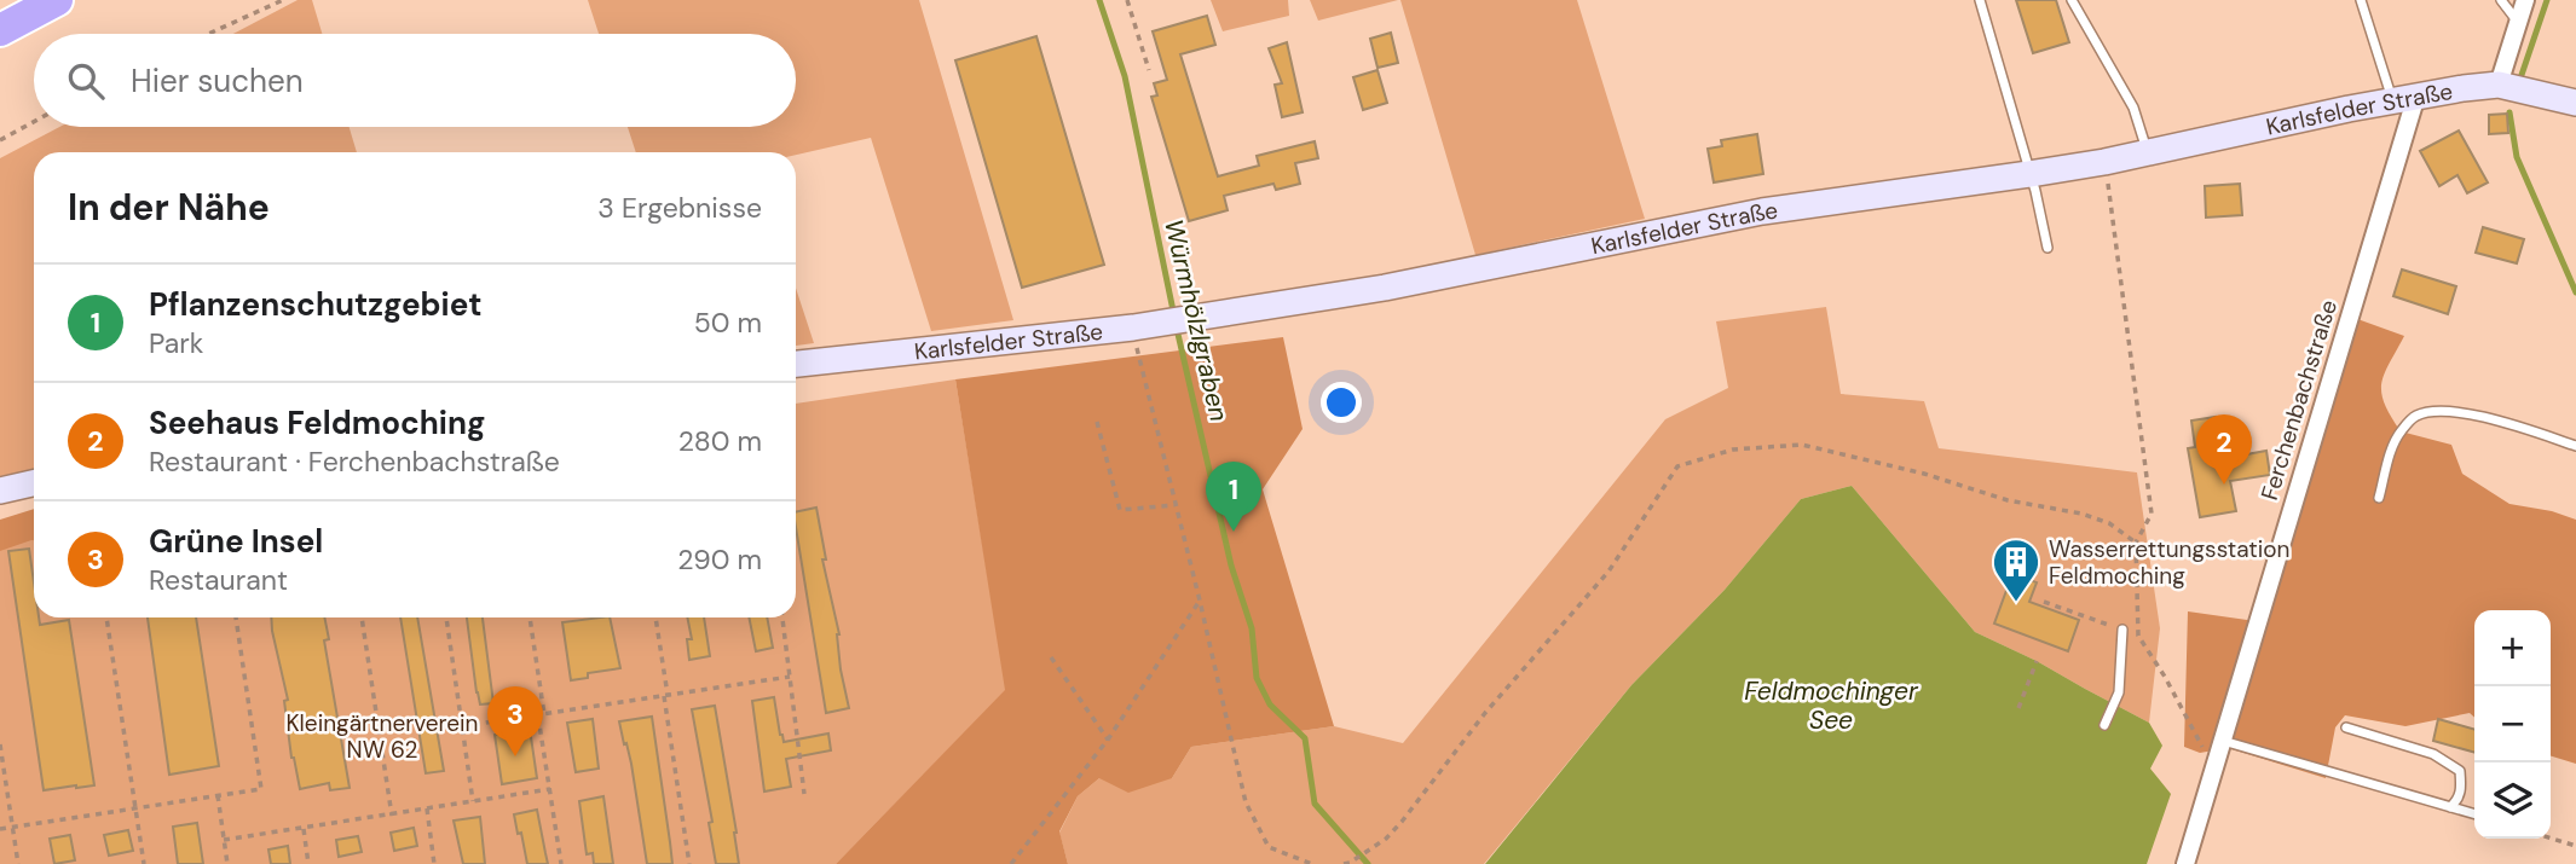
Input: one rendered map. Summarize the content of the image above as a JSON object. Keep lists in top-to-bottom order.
{
  "streets": {
    "street": ["Karlsfelder Straße", "Ferchenbachstraße"]
  },
  "crossings": [
    ["Karlsfelder Straße", "Ferchenbachstraße"]
  ],
  "water": ["Würmhölzlgraben", "Feldmochinger See"],
  "parks": ["Kleingärtnerverein NW 62"],
  "places": {
    "building": ["Wasserrettungsstation Feldmoching"]
  },
  "page": {
    "search": "Hier suchen",
    "heading": ["In der Nähe", "3 Ergebnisse"],
    "list": [
      {
        "mark": "1",
        "name": "Pflanzenschutzgebiet",
        "note": "Park",
        "value": "50 m"
      },
      {
        "mark": "2",
        "name": "Seehaus Feldmoching",
        "note": "Restaurant · Ferchenbachstraße",
        "value": "280 m"
      },
      {
        "mark": "3",
        "name": "Grüne Insel",
        "note": "Restaurant",
        "value": "290 m"
      }
    ],
    "pins": ["2", "1", "3"],
    "map_buttons": ["+", "−"]
  }
}
